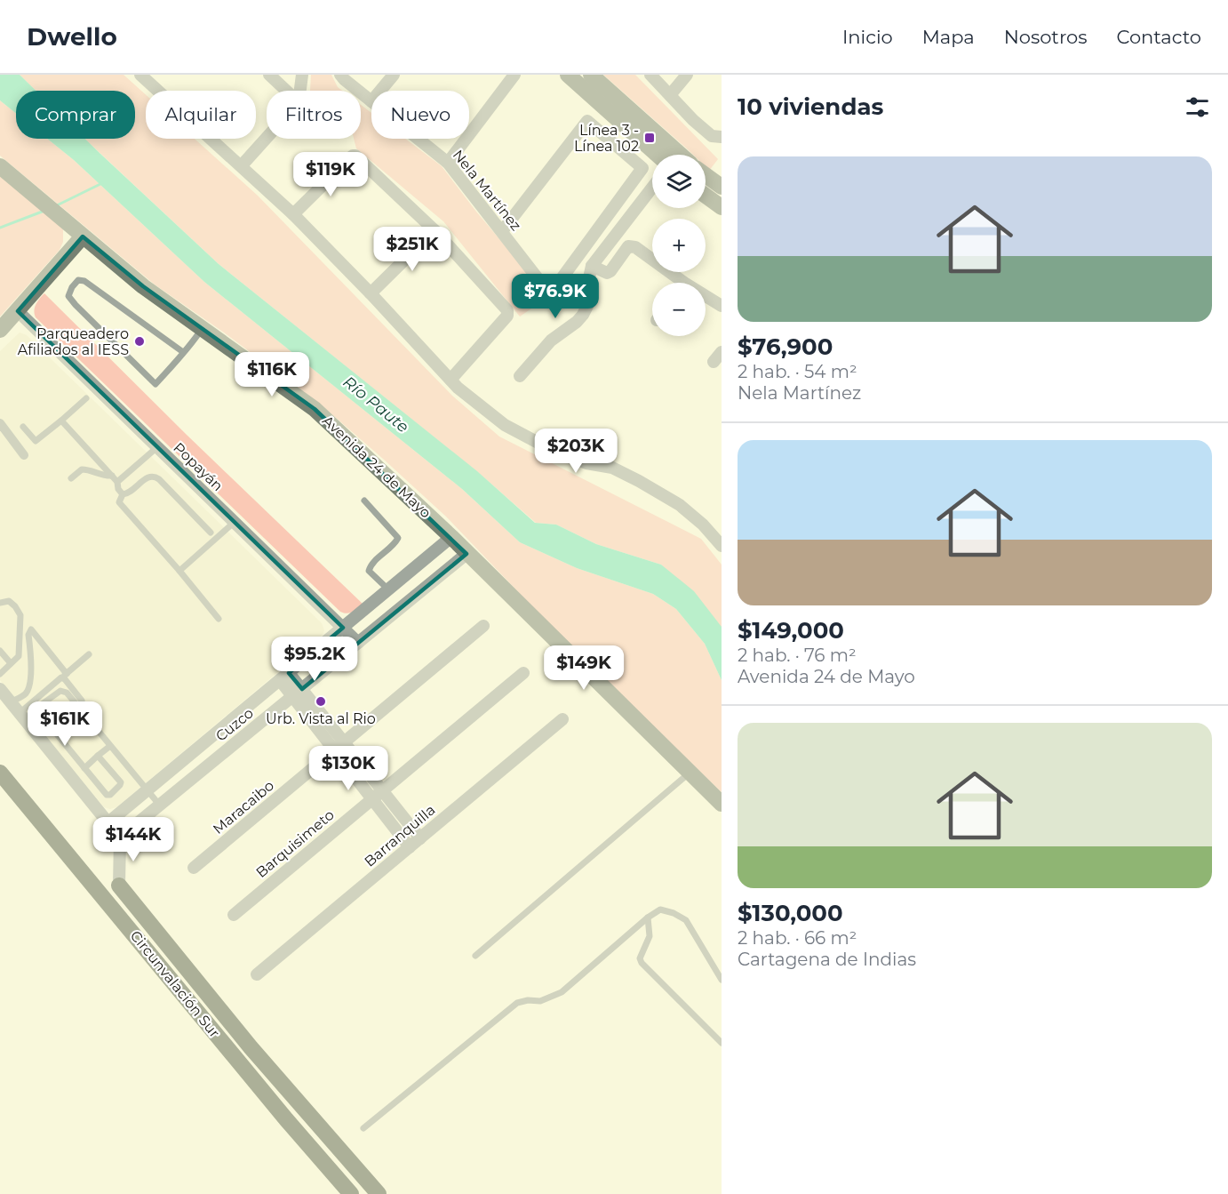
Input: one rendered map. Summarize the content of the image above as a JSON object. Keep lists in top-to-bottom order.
{
  "streets": {
    "highway": ["Circunvalación Sur"],
    "main road": ["Avenida 24 de Mayo"],
    "street": [
      "Nela Martínez",
      "Popayán",
      "Cuzco",
      "Maracaibo",
      "Barranquilla",
      "Barquisimeto"
    ]
  },
  "crossings": [
    ["Popayán", "Cuzco"],
    ["Avenida 24 de Mayo", "Cuzco"]
  ],
  "water": ["Río Paute"],
  "places": {
    "transit": ["Línea 3 - Línea 102"],
    "other": ["Parqueadero Afiliados al IESS", "Urb. Vista al Rio"]
  },
  "page": {
    "header": "Dwello",
    "nav": [
      "Inicio",
      "Mapa",
      "Nosotros",
      "Contacto"
    ],
    "heading": "10 viviendas",
    "chip": [
      "Comprar",
      "Alquilar",
      "Filtros",
      "Nuevo"
    ],
    "list": [
      {
        "name": "$76,900",
        "note": "2 hab. · 54 m² · Nela Martínez"
      },
      {
        "name": "$149,000",
        "note": "2 hab. · 76 m² · Avenida 24 de Mayo"
      },
      {
        "name": "$130,000",
        "note": "2 hab. · 66 m² · Cartagena de Indias"
      }
    ],
    "price": [
      "$119K",
      "$251K",
      "$76.9K",
      "$116K",
      "$203K",
      "$95.2K",
      "$149K",
      "$161K",
      "$130K",
      "$144K"
    ],
    "map_buttons": ["+", "−"]
  }
}
